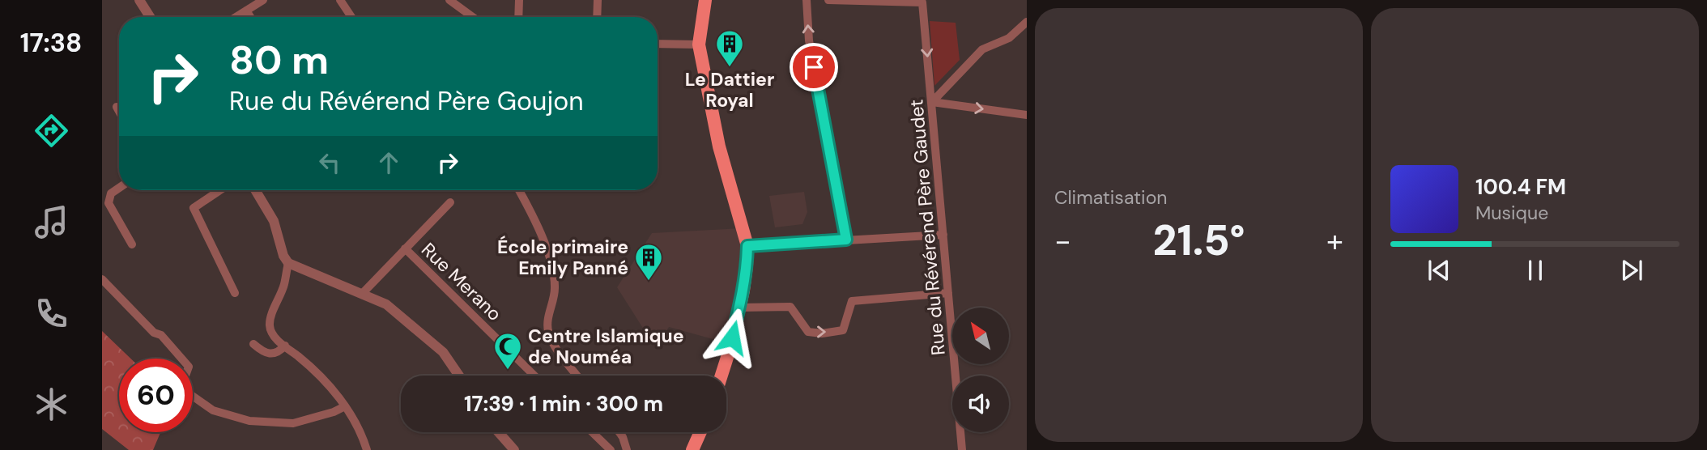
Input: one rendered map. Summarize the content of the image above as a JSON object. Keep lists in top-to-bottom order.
{
  "streets": {
    "street": ["Rue du Révérend Père Gaudet", "Rue Merano"]
  },
  "places": {
    "building": ["Le Dattier Royal", "École primaire Emily Panné"],
    "mosque": ["Centre Islamique de Nouméa"]
  },
  "north": "top left",
  "page": {
    "tabs": "17:38",
    "tile": "Climatisation",
    "turn": ["80 m", "Rue du Révérend Père Goujon"],
    "song": ["100.4 FM", "Musique"],
    "heat": ["−", "21.5°", "+"],
    "limit": "60",
    "trip": "17:39 · 1 min · 300 m"
  }
}
